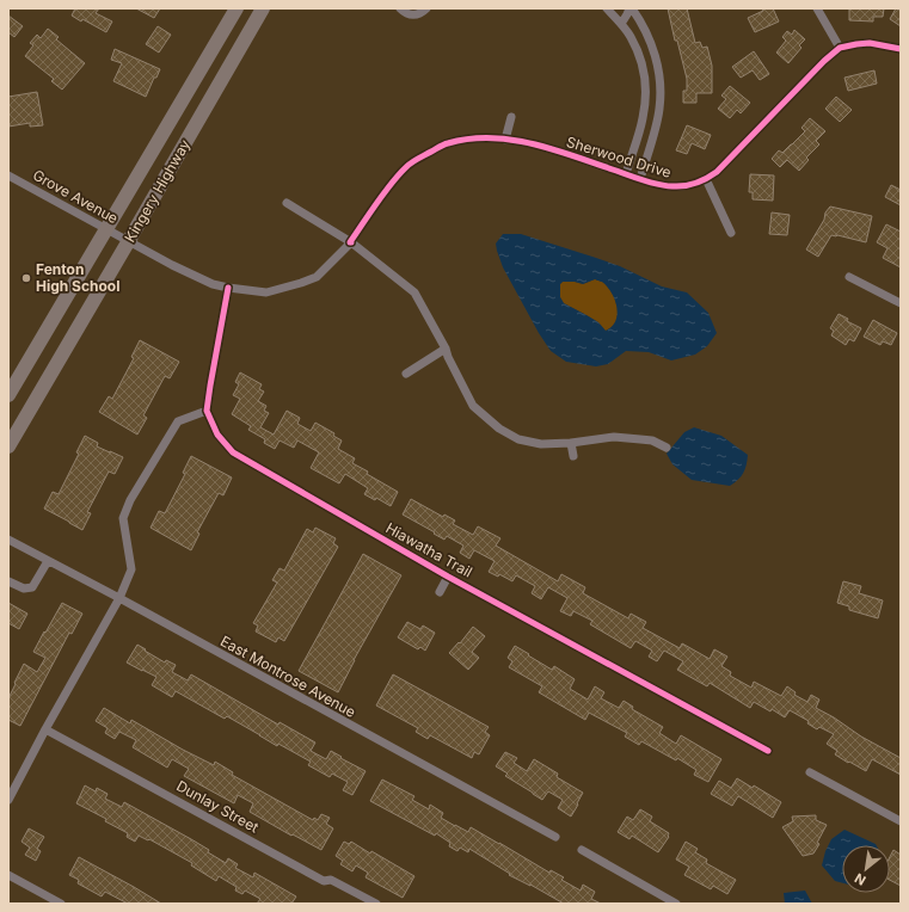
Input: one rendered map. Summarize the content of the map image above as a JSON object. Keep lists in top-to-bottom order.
{
  "streets": {
    "highway": ["Kingery Highway"],
    "street": [
      "Sherwood Drive",
      "Grove Avenue",
      "Hiawatha Trail",
      "East Montrose Avenue",
      "Dunlay Street"
    ]
  },
  "crossings": [
    ["Sherwood Drive", "Kingery Highway"],
    ["Sherwood Drive", "Grove Avenue"],
    ["Kingery Highway", "Grove Avenue"]
  ],
  "places": ["Fenton High School"],
  "north": "bottom left"
}
